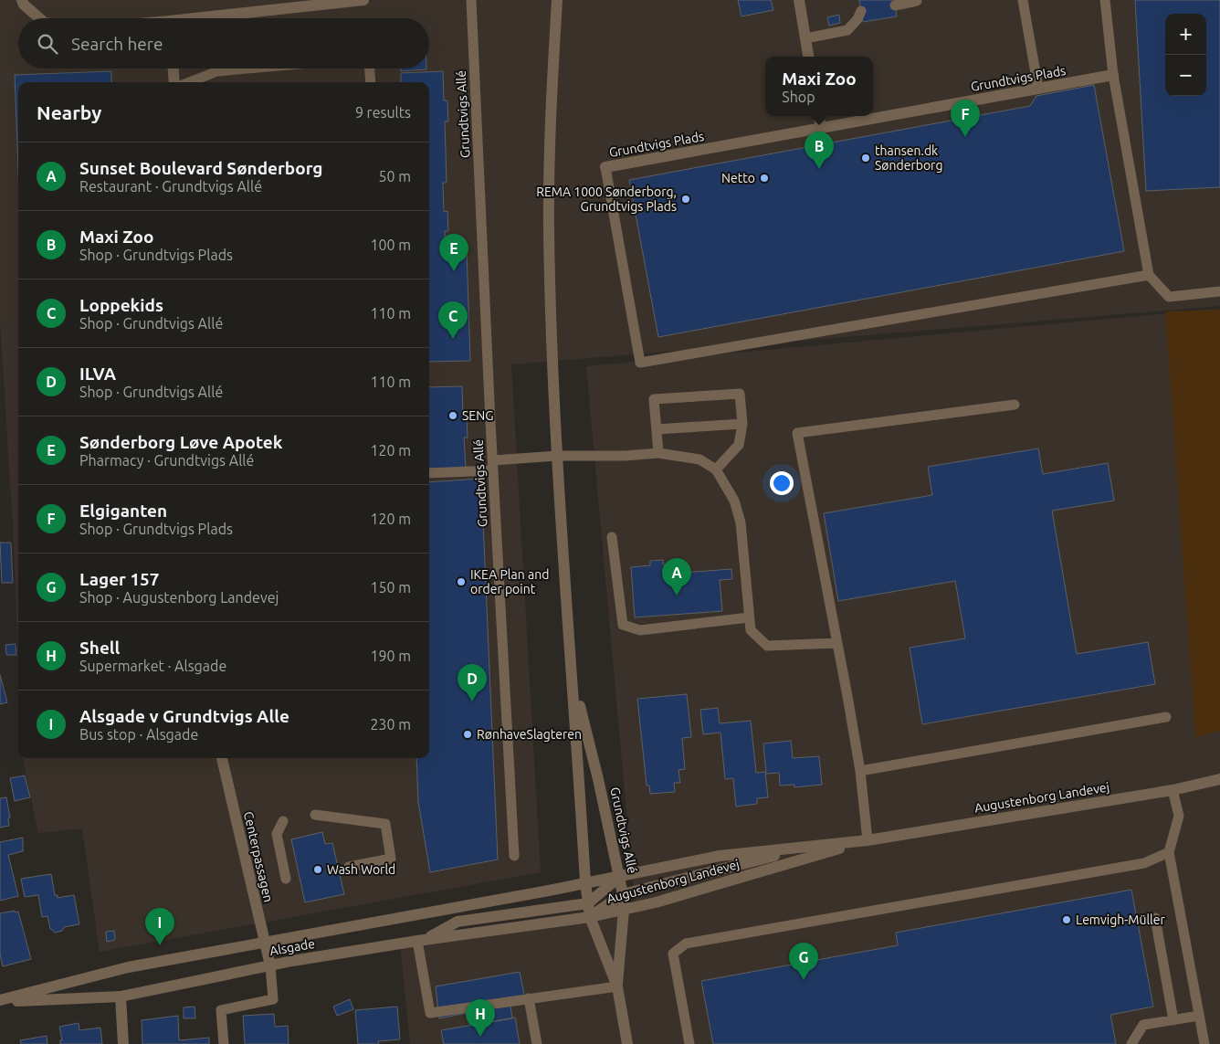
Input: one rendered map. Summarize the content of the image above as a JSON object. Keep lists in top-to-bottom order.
{
  "streets": {
    "street": [
      "Grundtvigs Plads",
      "Grundtvigs Allé",
      "Augustenborg Landevej",
      "Centerpassagen",
      "Alsgade"
    ]
  },
  "crossings": [
    ["Grundtvigs Allé", "Augustenborg Landevej"],
    ["Grundtvigs Allé", "Alsgade"],
    ["Augustenborg Landevej", "Alsgade"],
    ["Centerpassagen", "Alsgade"]
  ],
  "places": [
    "thansen.dk Sønderborg",
    "Netto",
    "REMA 1000 Sønderborg, Grundtvigs Plads",
    "SENG",
    "IKEA Plan and order point",
    "RønhaveSlagteren",
    "Wash World",
    "Lemvigh-Müller"
  ],
  "page": {
    "map_buttons": ["+", "−"],
    "search": "Search here",
    "popup": ["Maxi Zoo", "Shop"],
    "heading": ["Nearby", "9 results"],
    "pins": [
      "F",
      "B",
      "E",
      "C",
      "A",
      "D",
      "I",
      "G",
      "H"
    ],
    "list": [
      {
        "mark": "A",
        "name": "Sunset Boulevard Sønderborg",
        "note": "Restaurant · Grundtvigs Allé",
        "value": "50 m"
      },
      {
        "mark": "B",
        "name": "Maxi Zoo",
        "note": "Shop · Grundtvigs Plads",
        "value": "100 m"
      },
      {
        "mark": "C",
        "name": "Loppekids",
        "note": "Shop · Grundtvigs Allé",
        "value": "110 m"
      },
      {
        "mark": "D",
        "name": "ILVA",
        "note": "Shop · Grundtvigs Allé",
        "value": "110 m"
      },
      {
        "mark": "E",
        "name": "Sønderborg Løve Apotek",
        "note": "Pharmacy · Grundtvigs Allé",
        "value": "120 m"
      },
      {
        "mark": "F",
        "name": "Elgiganten",
        "note": "Shop · Grundtvigs Plads",
        "value": "120 m"
      },
      {
        "mark": "G",
        "name": "Lager 157",
        "note": "Shop · Augustenborg Landevej",
        "value": "150 m"
      },
      {
        "mark": "H",
        "name": "Shell",
        "note": "Supermarket · Alsgade",
        "value": "190 m"
      },
      {
        "mark": "I",
        "name": "Alsgade v Grundtvigs Alle",
        "note": "Bus stop · Alsgade",
        "value": "230 m"
      }
    ]
  }
}
